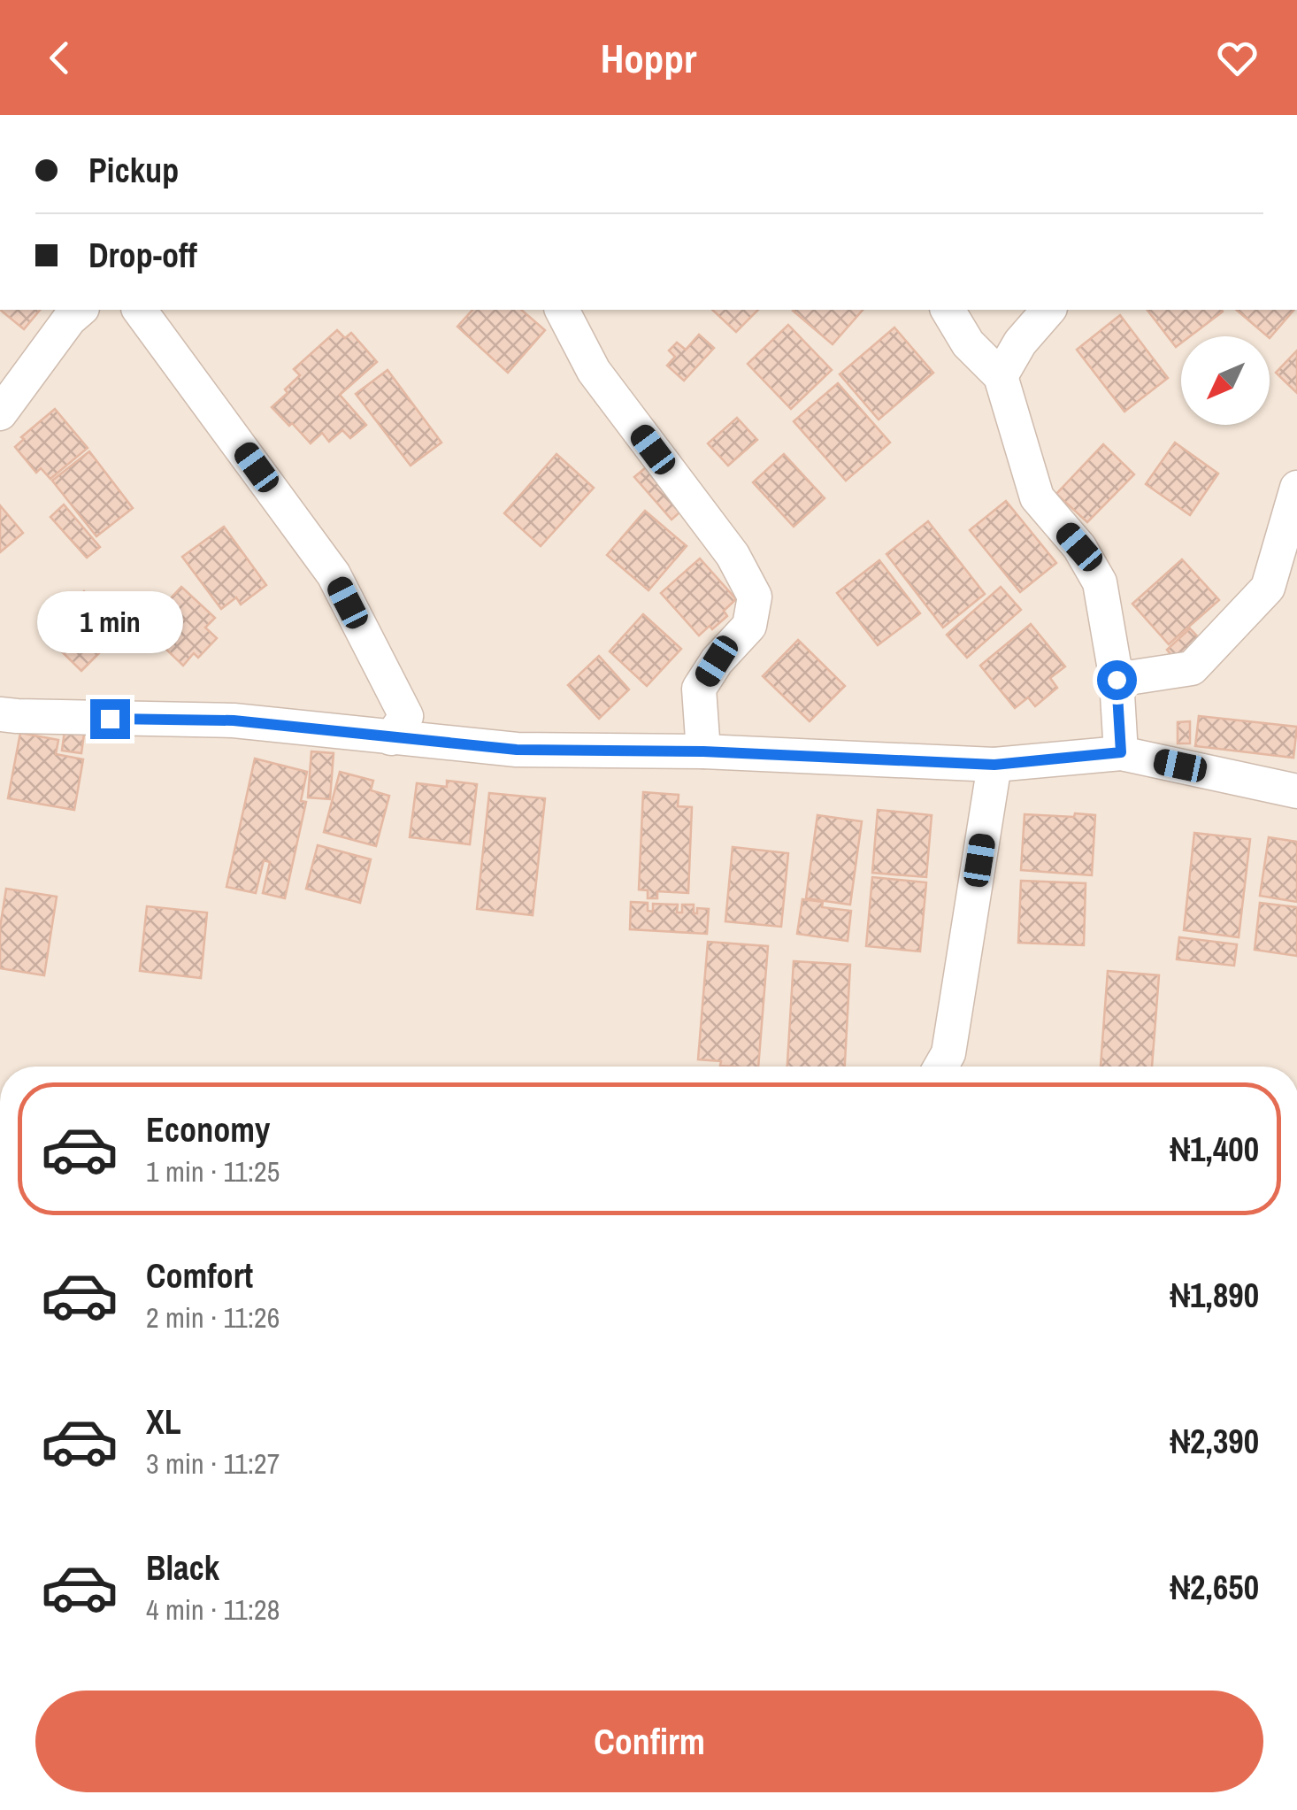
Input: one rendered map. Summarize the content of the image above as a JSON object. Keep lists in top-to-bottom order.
{
  "north": "bottom left",
  "page": {
    "header": "Hoppr",
    "banner": ["Pickup", "Drop-off"],
    "bubble": "1 min",
    "list": [
      {
        "name": "Economy",
        "note": "1 min · 11:25",
        "value": "₦1,400"
      },
      {
        "name": "Comfort",
        "note": "2 min · 11:26",
        "value": "₦1,890"
      },
      {
        "name": "XL",
        "note": "3 min · 11:27",
        "value": "₦2,390"
      },
      {
        "name": "Black",
        "note": "4 min · 11:28",
        "value": "₦2,650"
      }
    ],
    "buttons": "Confirm"
  }
}
